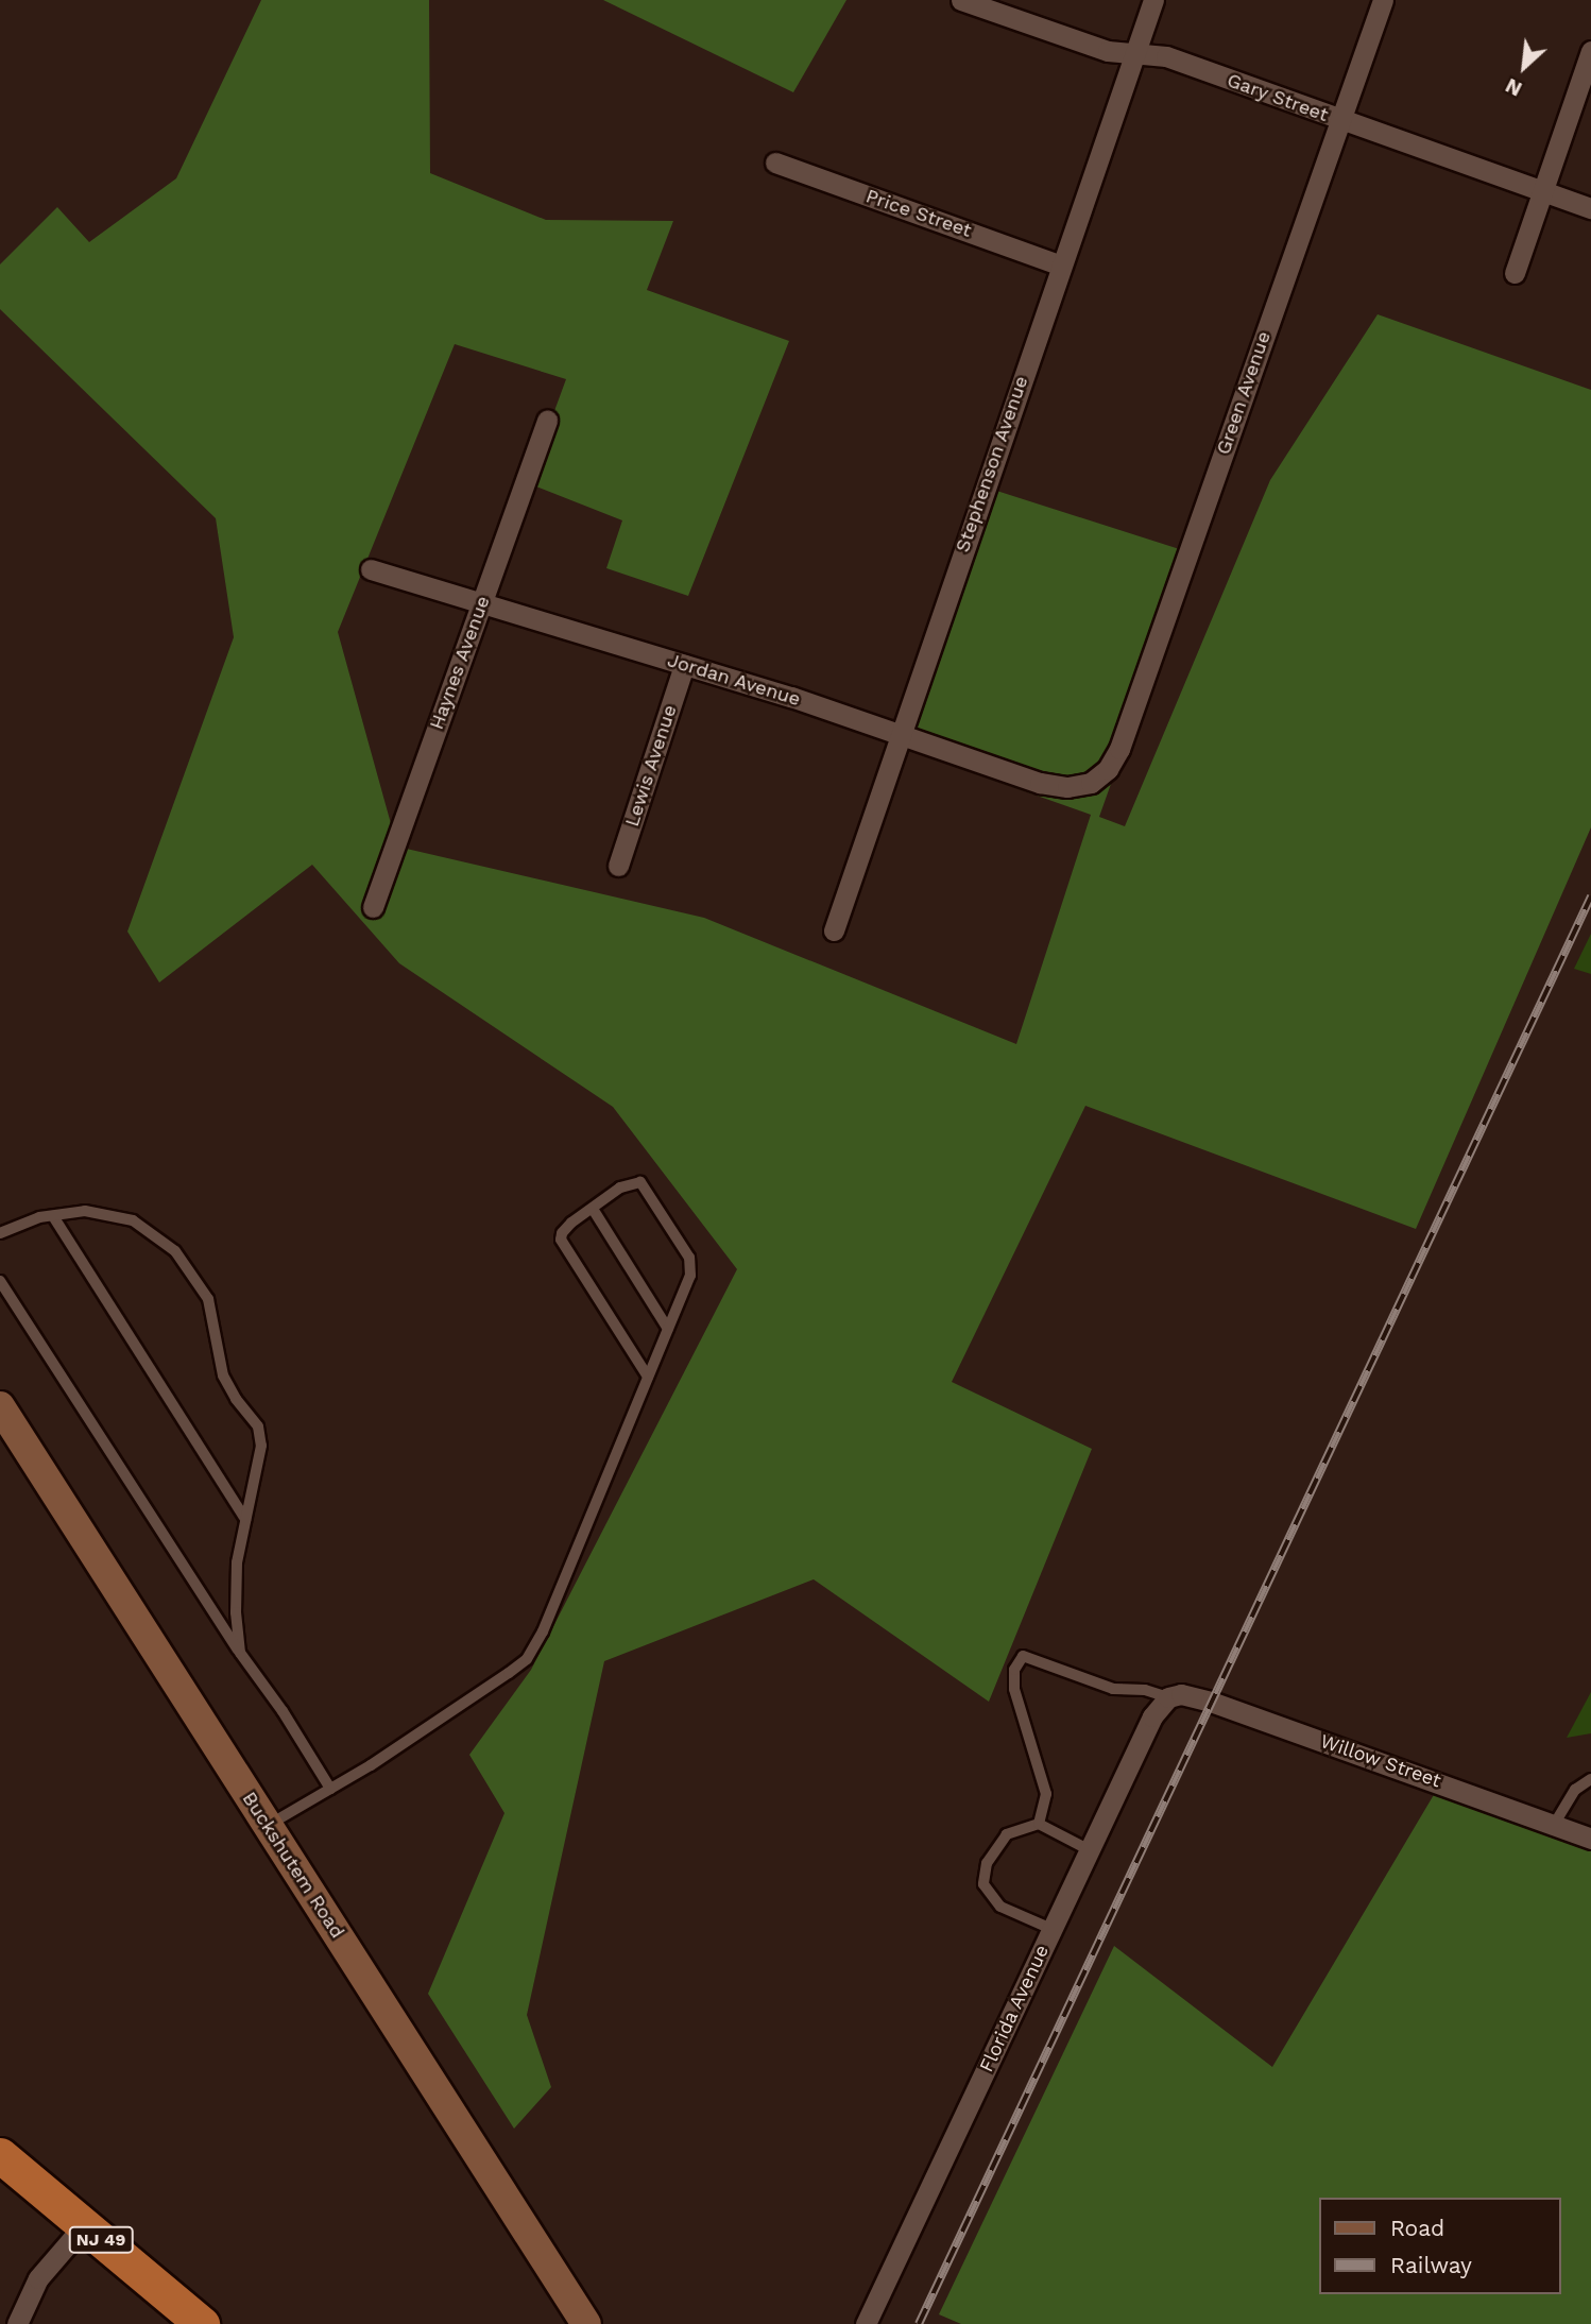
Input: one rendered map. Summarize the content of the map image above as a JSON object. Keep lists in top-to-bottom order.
{
  "streets": {
    "highway": ["NJ 49"],
    "main road": ["Buckshutem Road"],
    "street": [
      "Gary Street",
      "Price Street",
      "Green Avenue",
      "Stephenson Avenue",
      "Haynes Avenue",
      "Jordan Avenue",
      "Lewis Avenue",
      "Willow Street",
      "Florida Avenue"
    ]
  },
  "crossings": [
    ["Gary Street", "Green Avenue"],
    ["Gary Street", "Stephenson Avenue"],
    ["Price Street", "Stephenson Avenue"],
    ["Green Avenue", "Jordan Avenue"],
    ["Stephenson Avenue", "Jordan Avenue"],
    ["Haynes Avenue", "Jordan Avenue"],
    ["Jordan Avenue", "Lewis Avenue"],
    ["Willow Street", "Florida Avenue"]
  ],
  "legend": ["Road", "Railway"],
  "north": "bottom left"
}
